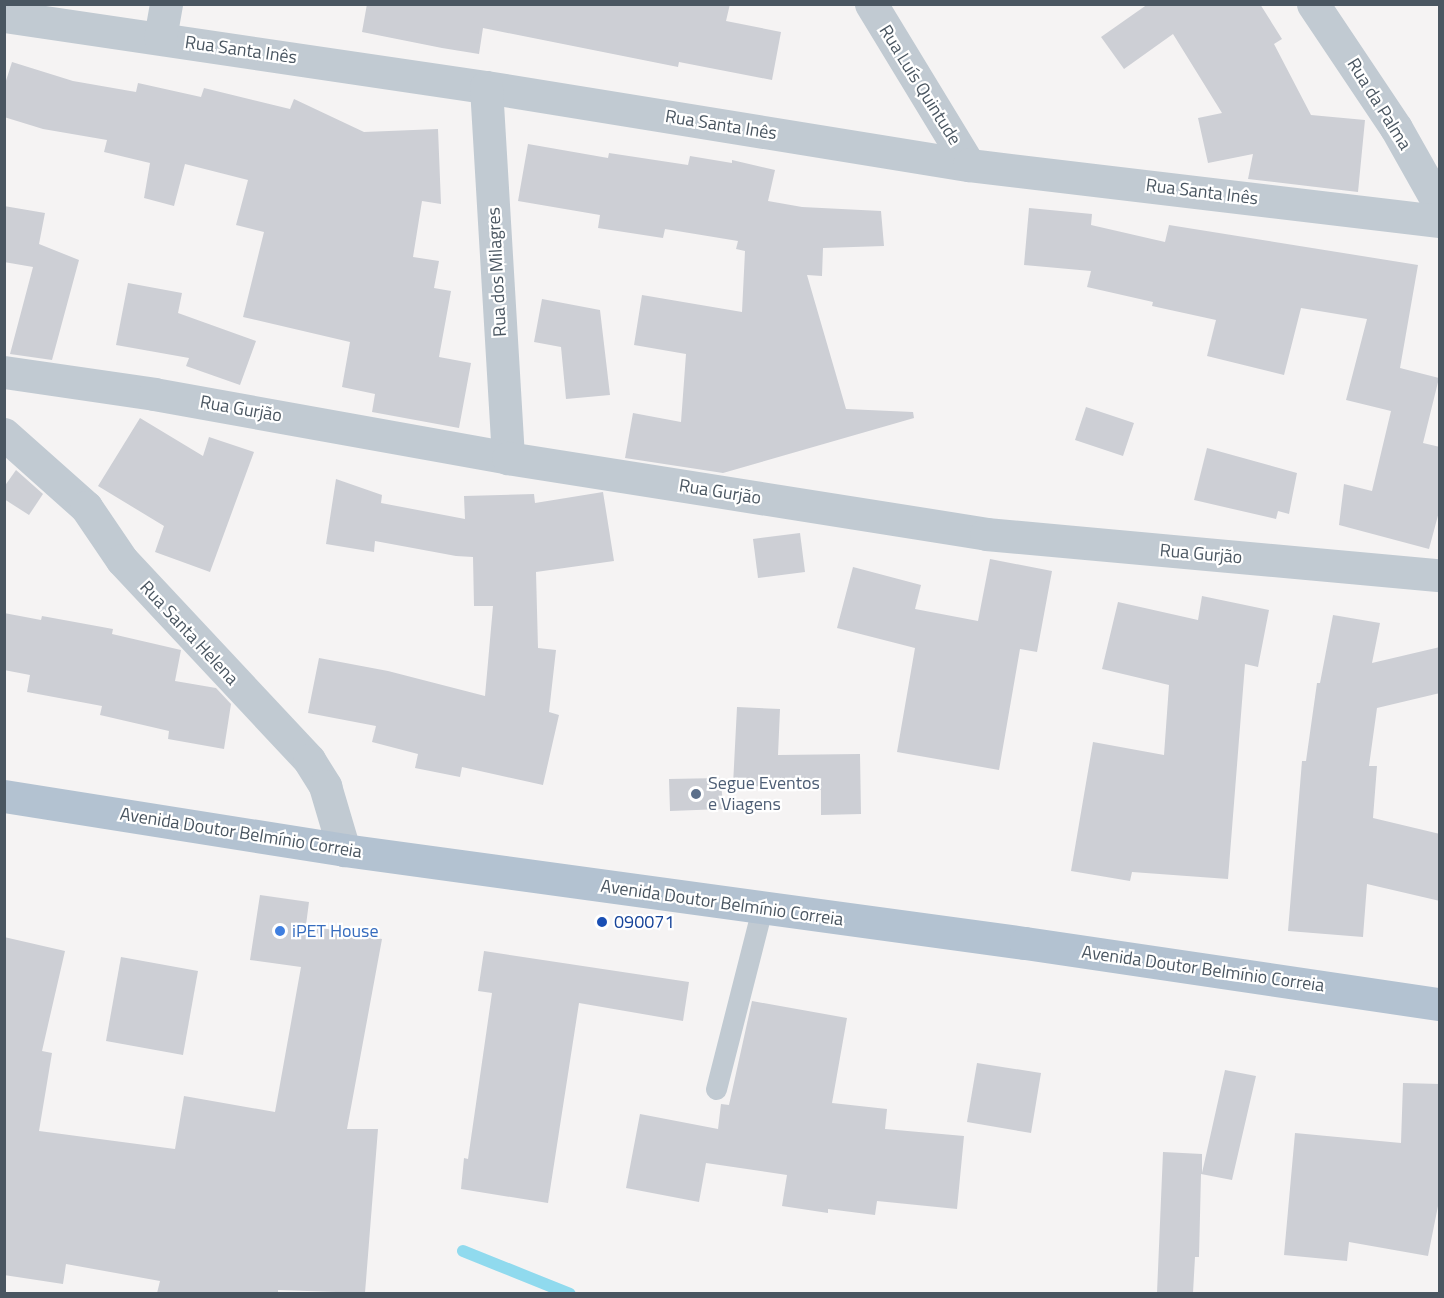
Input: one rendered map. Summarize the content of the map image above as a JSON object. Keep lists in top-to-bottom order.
{
  "streets": {
    "main road": ["Avenida Doutor Belmínio Correia"],
    "street": [
      "Rua Santa Inês",
      "Rua Luís Quintude",
      "Rua da Palma",
      "Rua dos Milagres",
      "Rua Gurjão",
      "Rua Santa Helena"
    ]
  },
  "crossings": [
    ["Rua Santa Inês", "Rua Luís Quintude"],
    ["Rua Santa Inês", "Rua dos Milagres"],
    ["Rua dos Milagres", "Rua Gurjão"],
    ["Rua Santa Helena", "Avenida Doutor Belmínio Correia"]
  ],
  "places": ["Segue Eventos e Viagens", "090071", "iPET House"]
}
